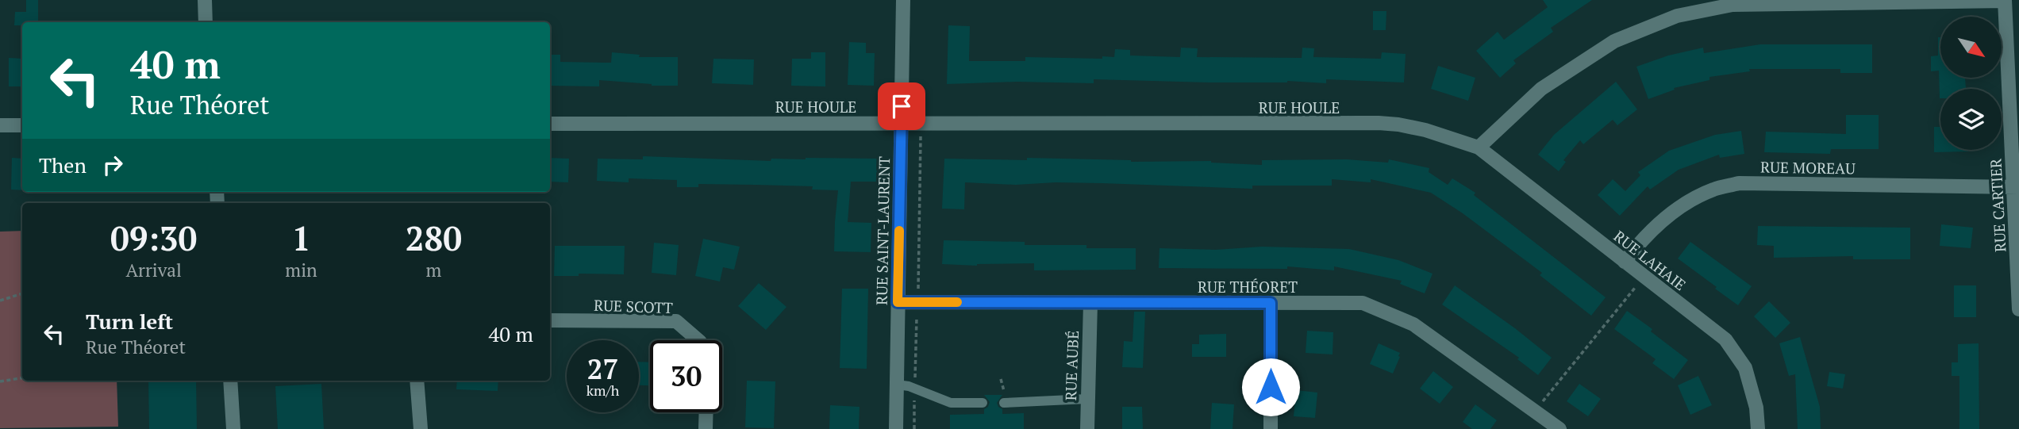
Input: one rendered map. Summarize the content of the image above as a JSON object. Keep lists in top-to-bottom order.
{
  "streets": {
    "street": [
      "RUE HOULE",
      "RUE MOREAU",
      "RUE CARTIER",
      "RUE SAINT-LAURENT",
      "RUE LAHAIE",
      "RUE THÉORET",
      "RUE SCOTT",
      "RUE AUBÉ"
    ]
  },
  "crossings": [
    ["RUE HOULE", "RUE SAINT-LAURENT"],
    ["RUE HOULE", "RUE LAHAIE"],
    ["RUE MOREAU", "RUE CARTIER"],
    ["RUE MOREAU", "RUE LAHAIE"],
    ["RUE SAINT-LAURENT", "RUE THÉORET"],
    ["RUE THÉORET", "RUE AUBÉ"]
  ],
  "north": "bottom right",
  "page": {
    "turn": ["40 m", "Rue Théoret"],
    "then": "Then",
    "eta": [
      "09:30",
      "Arrival",
      "1",
      "min",
      "280",
      "m"
    ],
    "list": [
      {
        "name": "Turn left",
        "note": "Rue Théoret",
        "value": "40 m"
      }
    ],
    "speed": "27 km/h",
    "limit": "30"
  }
}
